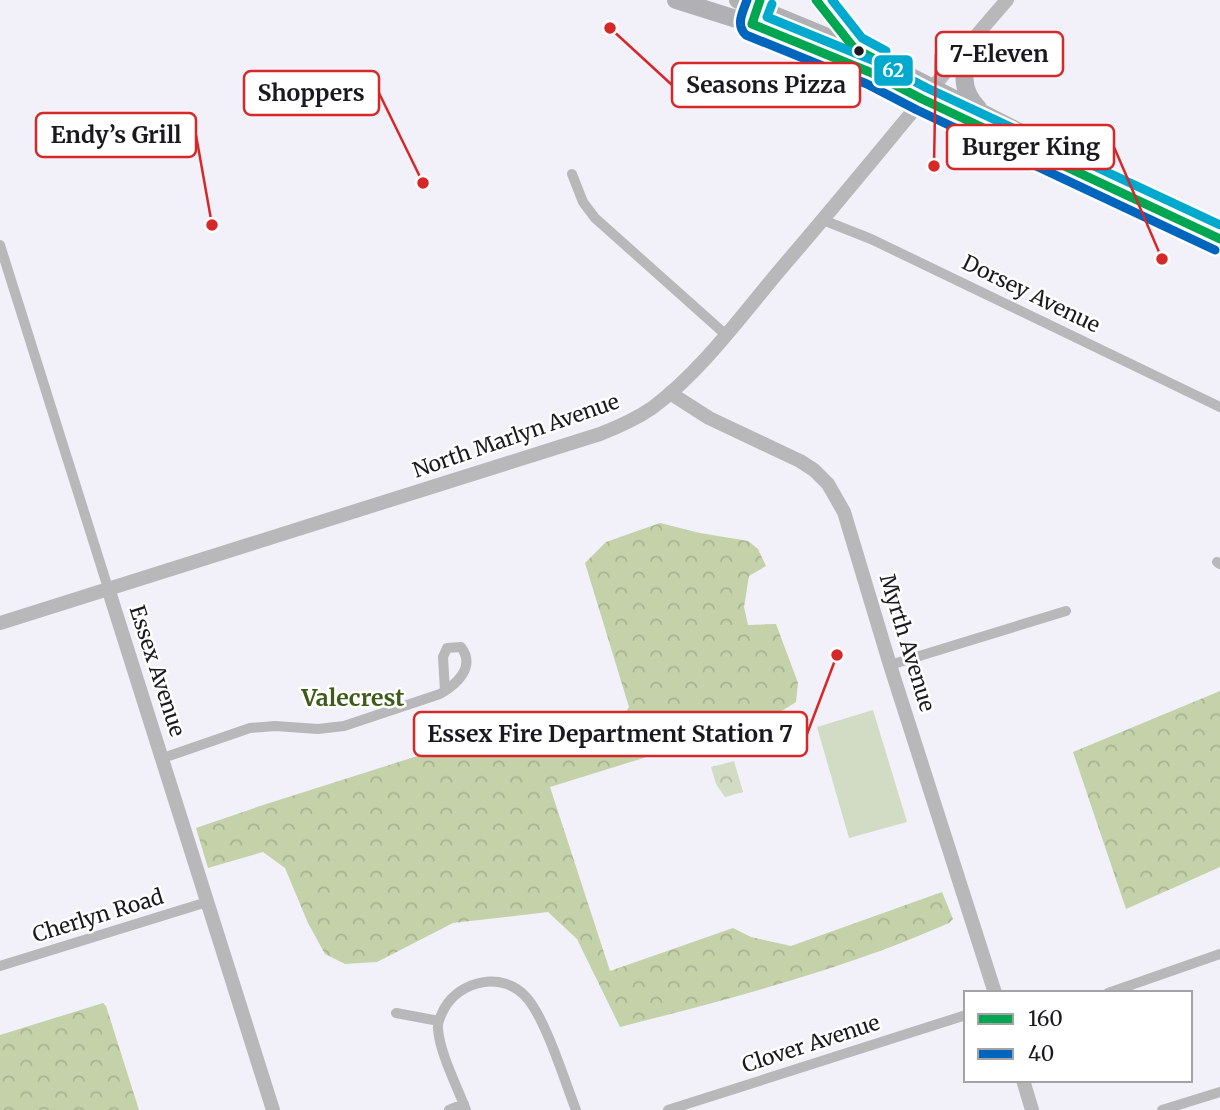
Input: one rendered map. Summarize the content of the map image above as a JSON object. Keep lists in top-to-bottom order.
{
  "streets": {
    "street": [
      "Dorsey Avenue",
      "North Marlyn Avenue",
      "Myrth Avenue",
      "Essex Avenue",
      "Cherlyn Road",
      "Clover Avenue"
    ]
  },
  "crossings": [
    ["Dorsey Avenue", "North Marlyn Avenue"],
    ["North Marlyn Avenue", "Myrth Avenue"],
    ["North Marlyn Avenue", "Essex Avenue"],
    ["Essex Avenue", "Cherlyn Road"]
  ],
  "districts": ["Valecrest"],
  "places": [
    "Seasons Pizza",
    "7-Eleven",
    "Shoppers",
    "Endy’s Grill",
    "Burger King",
    "Essex Fire Department Station 7"
  ],
  "lines": ["transit line 160", "transit line 40", "transit line 62"],
  "legend": ["160", "40"]
}
